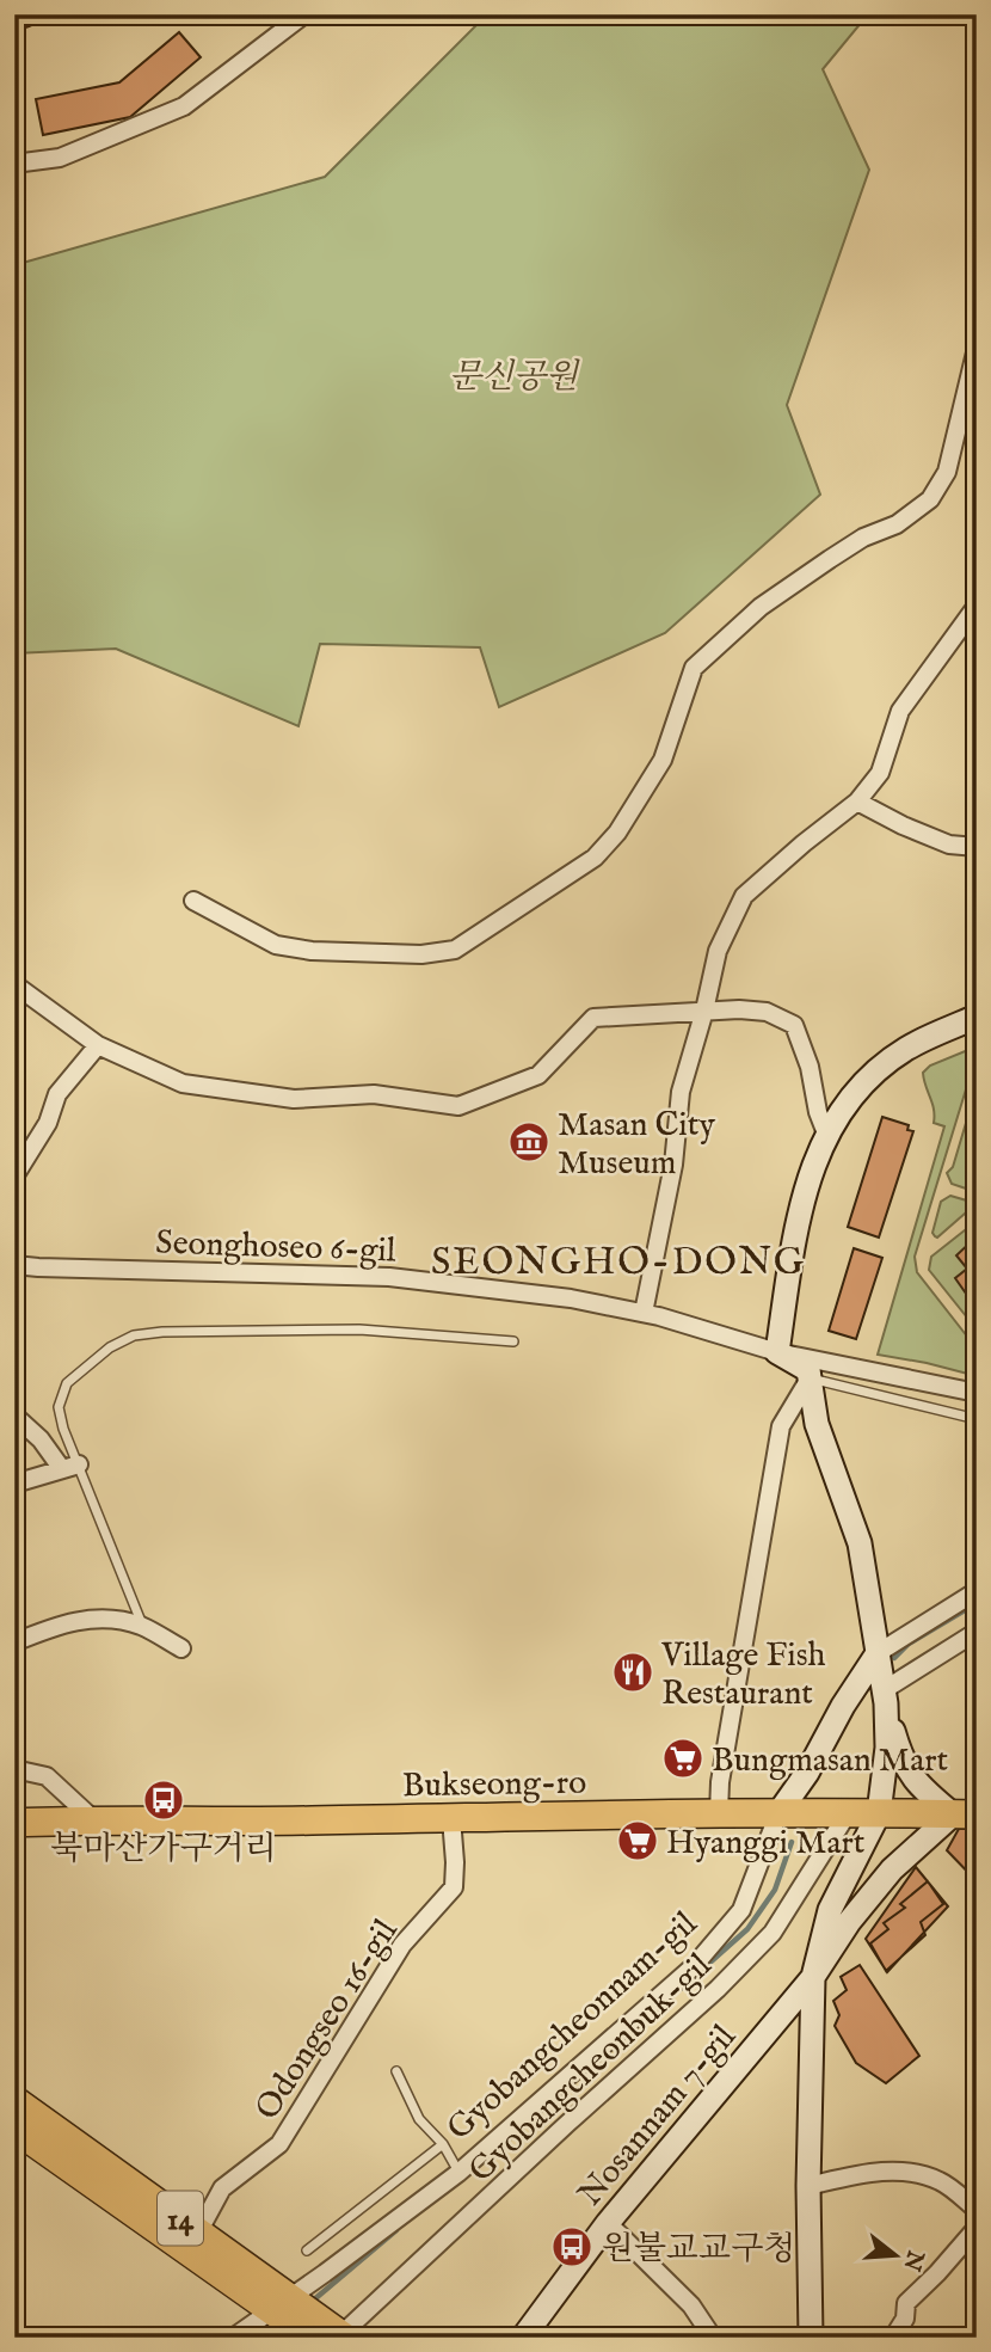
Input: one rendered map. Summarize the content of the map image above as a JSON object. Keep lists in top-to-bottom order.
{
  "streets": {
    "main road": [
      "Bukseong-ro",
      "Gyobangcheonnam-gil",
      "Nosannam 7-gil",
      "14"
    ],
    "street": ["Seonghoseo 6-gil", "Odongseo 16-gil", "Gyobangcheonbuk-gil"]
  },
  "crossings": [
    ["Bukseong-ro", "Odongseo 16-gil"],
    ["Bukseong-ro", "Gyobangcheonnam-gil"],
    ["Bukseong-ro", "Gyobangcheonbuk-gil"],
    ["Bukseong-ro", "Nosannam 7-gil"],
    ["Odongseo 16-gil", "14"],
    ["Gyobangcheonnam-gil", "14"],
    ["Gyobangcheonbuk-gil", "14"]
  ],
  "districts": ["SEONGHO-DONG"],
  "parks": ["문신공원"],
  "places": {
    "museum": ["Masan City Museum"],
    "restaurant": ["Village Fish Restaurant"],
    "supermarket": ["Bungmasan Mart", "Hyanggi Mart"],
    "bus stop": ["북마산가구거리", "원불교교구청"]
  },
  "north": "right"
}
